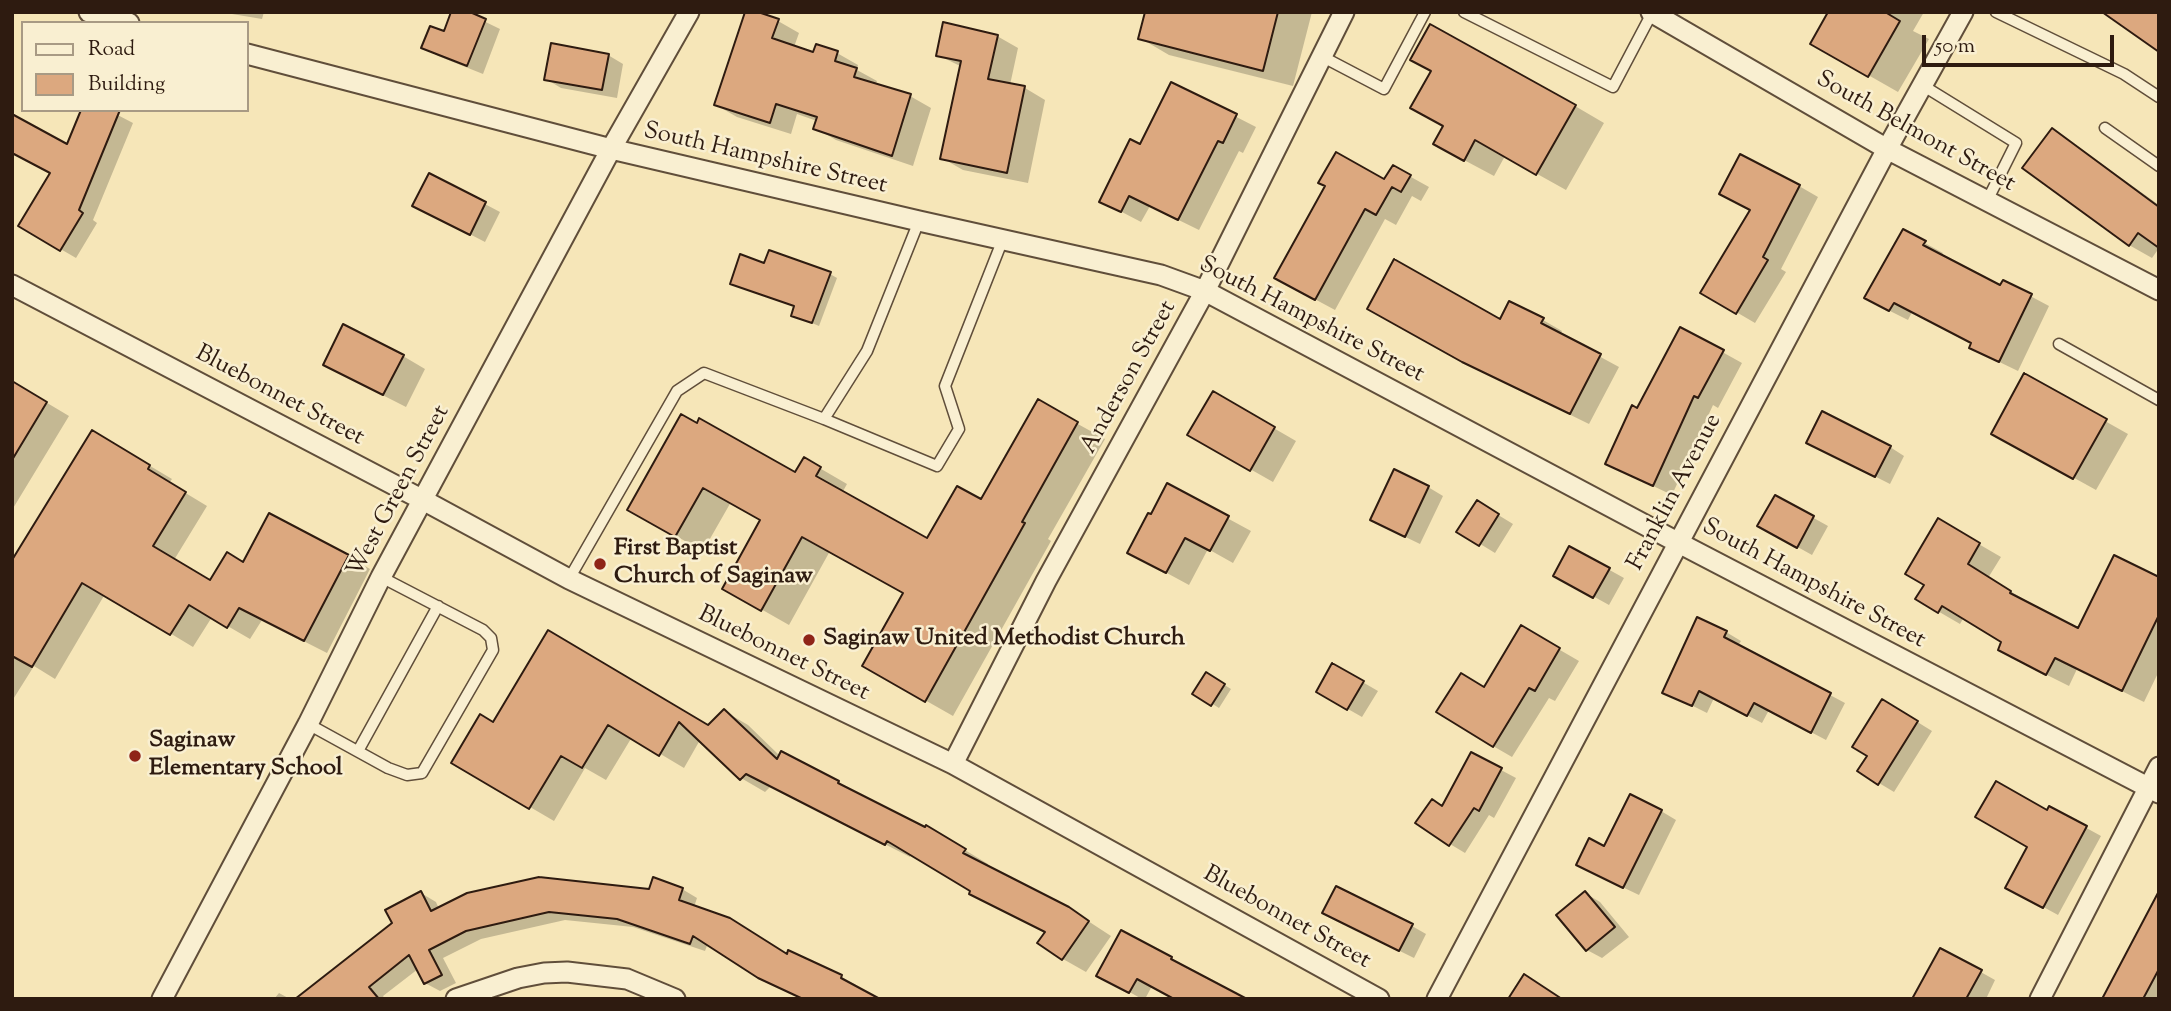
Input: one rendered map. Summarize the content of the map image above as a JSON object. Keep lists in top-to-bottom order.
{
  "streets": {
    "street": [
      "South Belmont Street",
      "South Hampshire Street",
      "Anderson Street",
      "Bluebonnet Street",
      "West Green Street",
      "Franklin Avenue"
    ]
  },
  "crossings": [
    ["South Belmont Street", "Franklin Avenue"],
    ["South Hampshire Street", "Anderson Street"],
    ["South Hampshire Street", "West Green Street"],
    ["South Hampshire Street", "Franklin Avenue"],
    ["Anderson Street", "Bluebonnet Street"],
    ["Bluebonnet Street", "West Green Street"]
  ],
  "places": ["First Baptist Church of Saginaw", "Saginaw United Methodist Church", "Saginaw Elementary School"],
  "legend": ["Road", "Building"],
  "scale_bar": "50 m"
}
